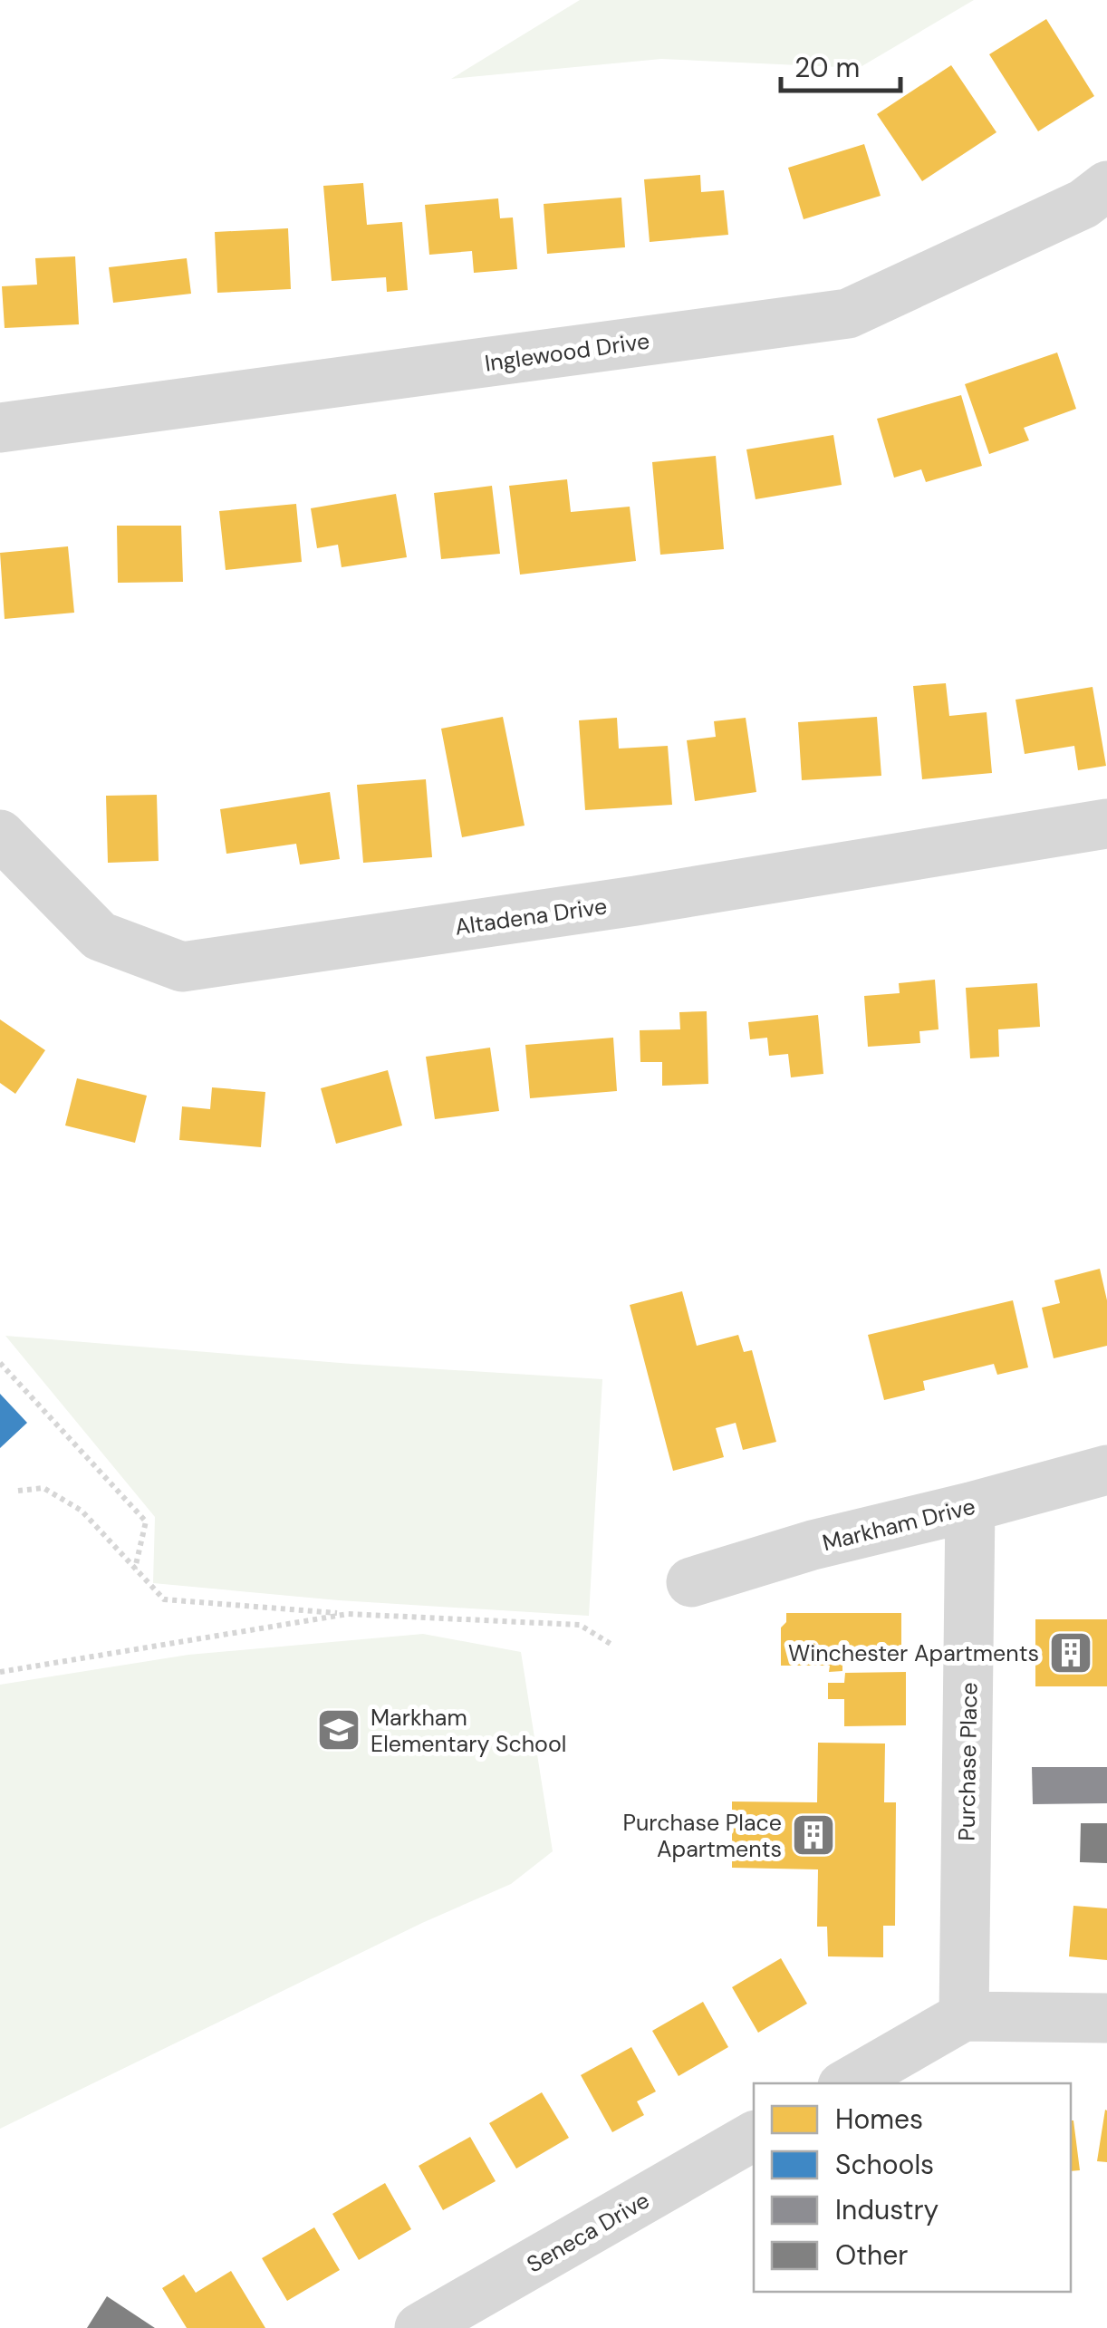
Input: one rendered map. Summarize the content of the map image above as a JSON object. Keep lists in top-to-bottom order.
{
  "streets": {
    "street": [
      "Inglewood Drive",
      "Altadena Drive",
      "Markham Drive",
      "Purchase Place",
      "Seneca Drive"
    ]
  },
  "crossings": [
    ["Markham Drive", "Purchase Place"]
  ],
  "places": {
    "building": ["Winchester Apartments", "Purchase Place Apartments"],
    "school or university": ["Markham Elementary School"]
  },
  "legend": [
    "Homes",
    "Schools",
    "Industry",
    "Other"
  ],
  "scale_bar": "20 m"
}
